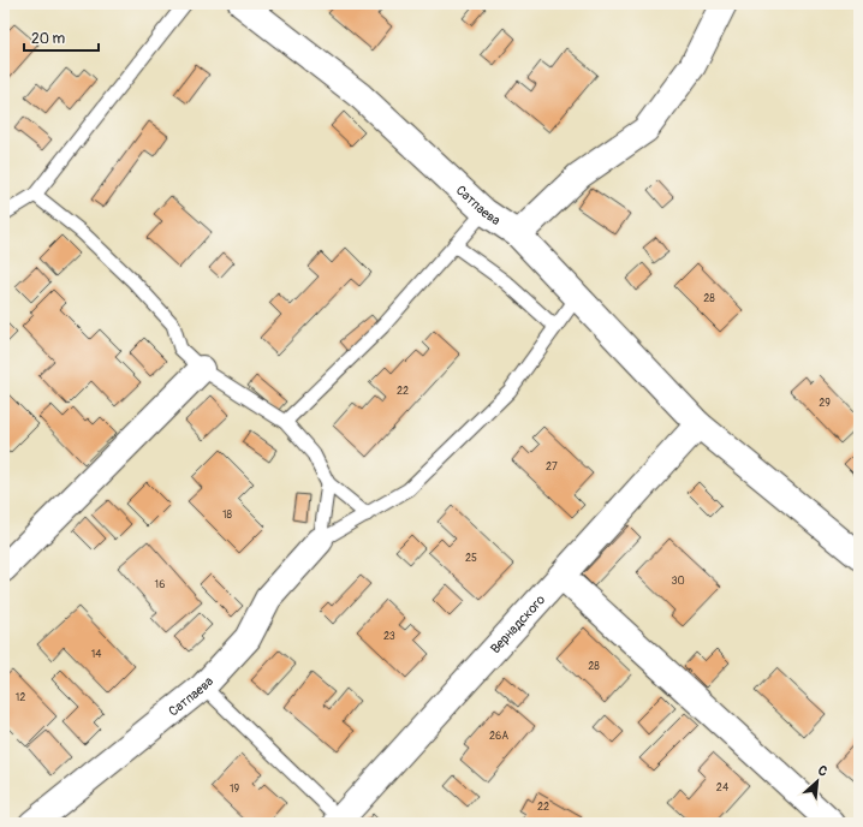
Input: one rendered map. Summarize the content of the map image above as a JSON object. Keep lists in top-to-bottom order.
{
  "streets": {
    "street": ["Сатпаева", "Вернадского"]
  },
  "crossings": [
    ["Сатпаева", "Вернадского"]
  ],
  "house_numbers": [
    "28",
    "22",
    "29",
    "27",
    "18",
    "25",
    "30",
    "16",
    "23",
    "14",
    "28",
    "12",
    "26А",
    "24",
    "19",
    "22"
  ],
  "scale_bar": "20 m",
  "north": "top right"
}
